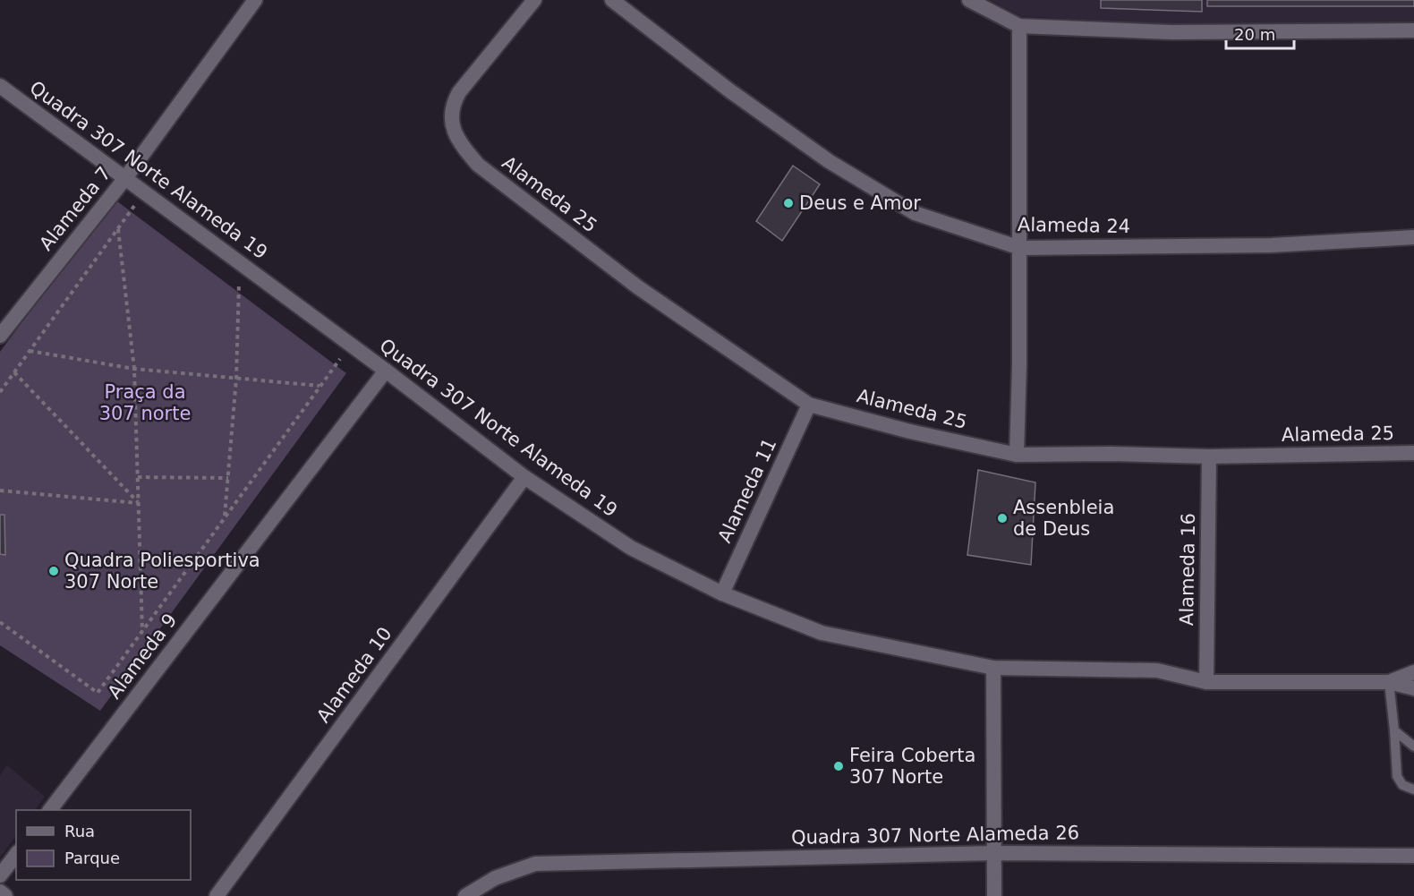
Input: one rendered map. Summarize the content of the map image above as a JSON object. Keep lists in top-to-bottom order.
{
  "streets": {
    "street": [
      "Quadra 307 Norte Alameda 19",
      "Alameda 25",
      "Alameda 7",
      "Alameda 24",
      "Alameda 11",
      "Alameda 16",
      "Alameda 9",
      "Alameda 10",
      "Quadra 307 Norte Alameda 26"
    ]
  },
  "crossings": [
    ["Quadra 307 Norte Alameda 19", "Alameda 7"],
    ["Quadra 307 Norte Alameda 19", "Alameda 11"],
    ["Quadra 307 Norte Alameda 19", "Alameda 16"],
    ["Quadra 307 Norte Alameda 19", "Alameda 9"],
    ["Quadra 307 Norte Alameda 19", "Alameda 10"],
    ["Alameda 25", "Alameda 11"],
    ["Alameda 25", "Alameda 16"]
  ],
  "parks": ["Praça da 307 norte"],
  "places": [
    "Deus e Amor",
    "Assenbleia de Deus",
    "Quadra Poliesportiva 307 Norte",
    "Feira Coberta 307 Norte"
  ],
  "legend": ["Rua", "Parque"],
  "scale_bar": "20 m"
}
